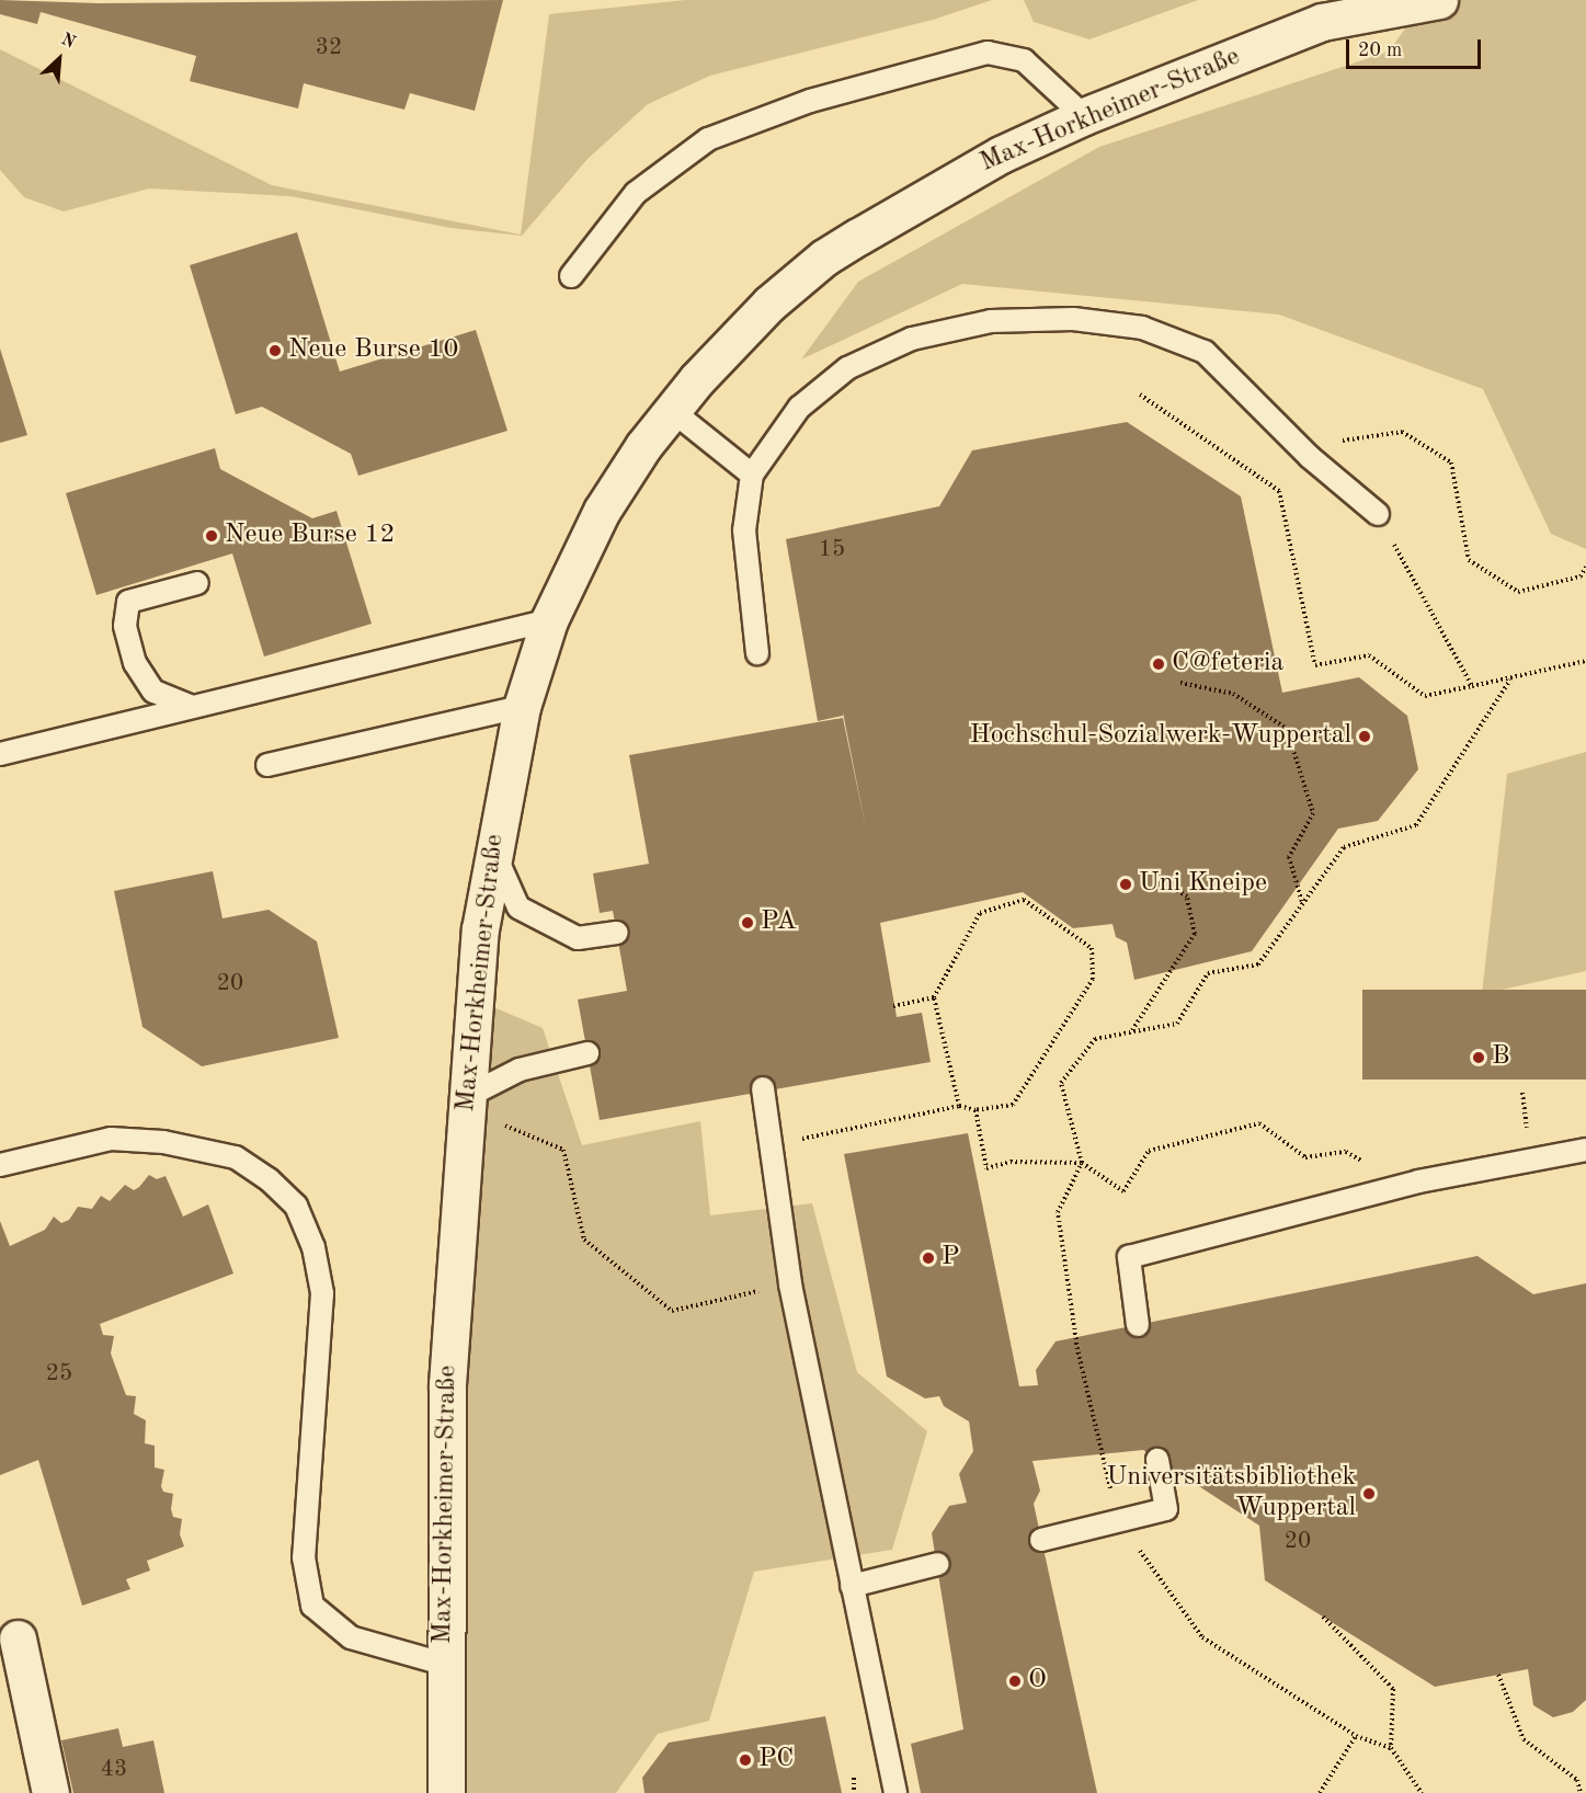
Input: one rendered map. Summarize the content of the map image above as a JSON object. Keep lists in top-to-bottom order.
{
  "streets": {
    "street": ["Max-Horkheimer-Straße"]
  },
  "places": [
    "Neue Burse 10",
    "Neue Burse 12",
    "C@feteria",
    "Hochschul-Sozialwerk-Wuppertal",
    "Uni Kneipe",
    "PA",
    "B",
    "P",
    "Universitätsbibliothek Wuppertal",
    "O",
    "PC"
  ],
  "house_numbers": [
    "32",
    "15",
    "20",
    "25",
    "20",
    "43"
  ],
  "scale_bar": "20 m",
  "north": "top right"
}
